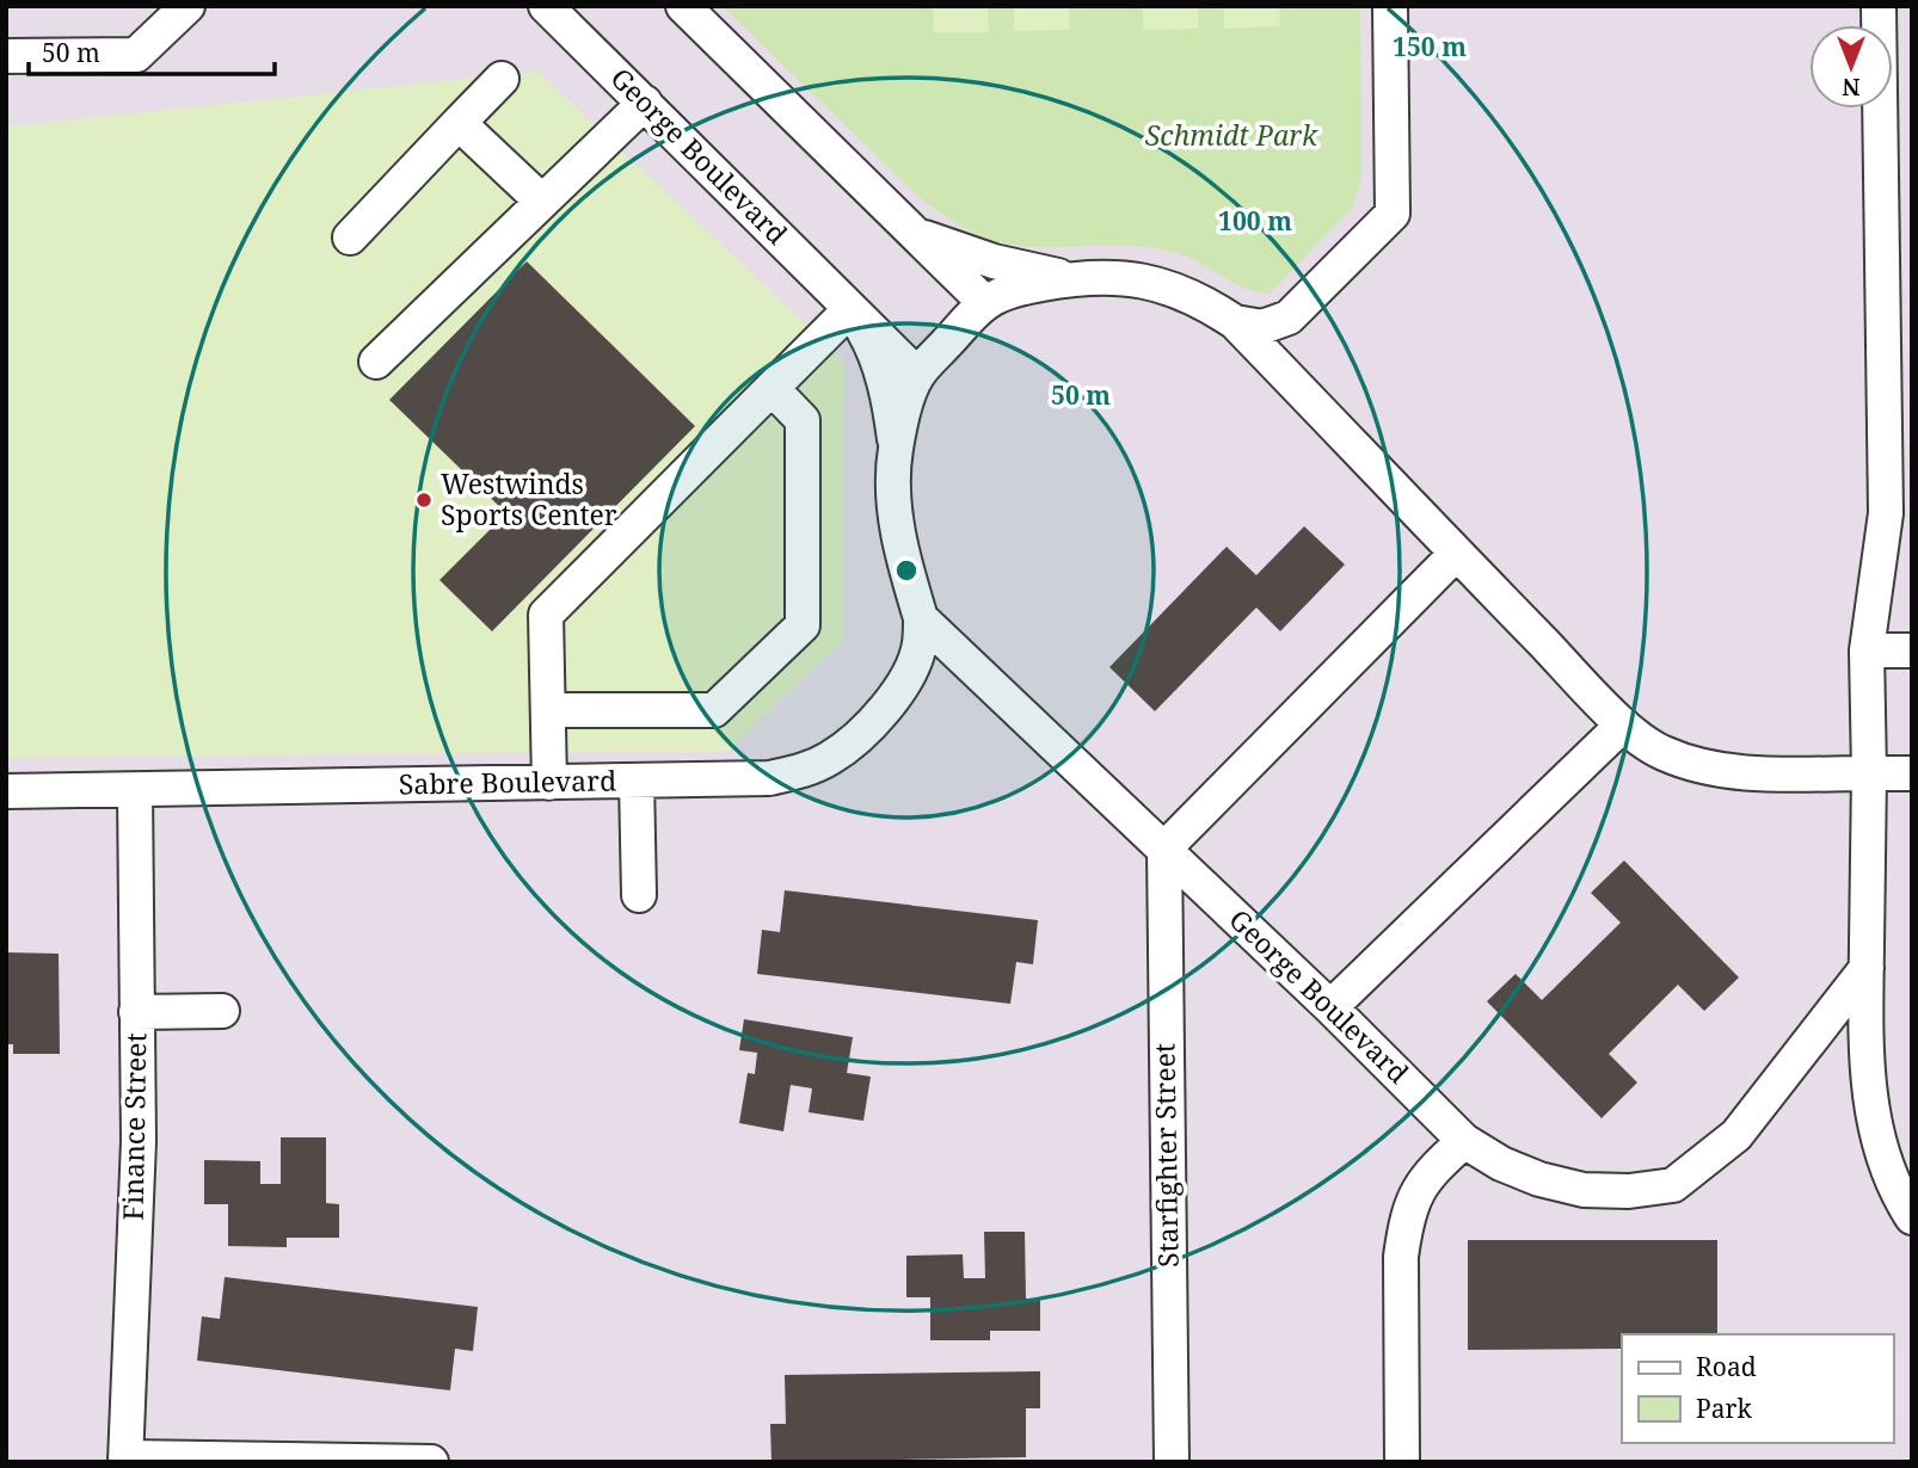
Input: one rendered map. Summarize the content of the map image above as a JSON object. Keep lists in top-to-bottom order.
{
  "streets": {
    "street": [
      "George Boulevard",
      "Sabre Boulevard",
      "Finance Street",
      "Starfighter Street"
    ]
  },
  "crossings": [
    ["George Boulevard", "Sabre Boulevard"],
    ["George Boulevard", "Starfighter Street"],
    ["Sabre Boulevard", "Finance Street"]
  ],
  "parks": ["Schmidt Park"],
  "places": ["Westwinds Sports Center"],
  "legend": ["Road", "Park"],
  "scale_bar": "50 m",
  "north": "bottom",
  "rings": ["150 m", "100 m", "50 m"]
}
